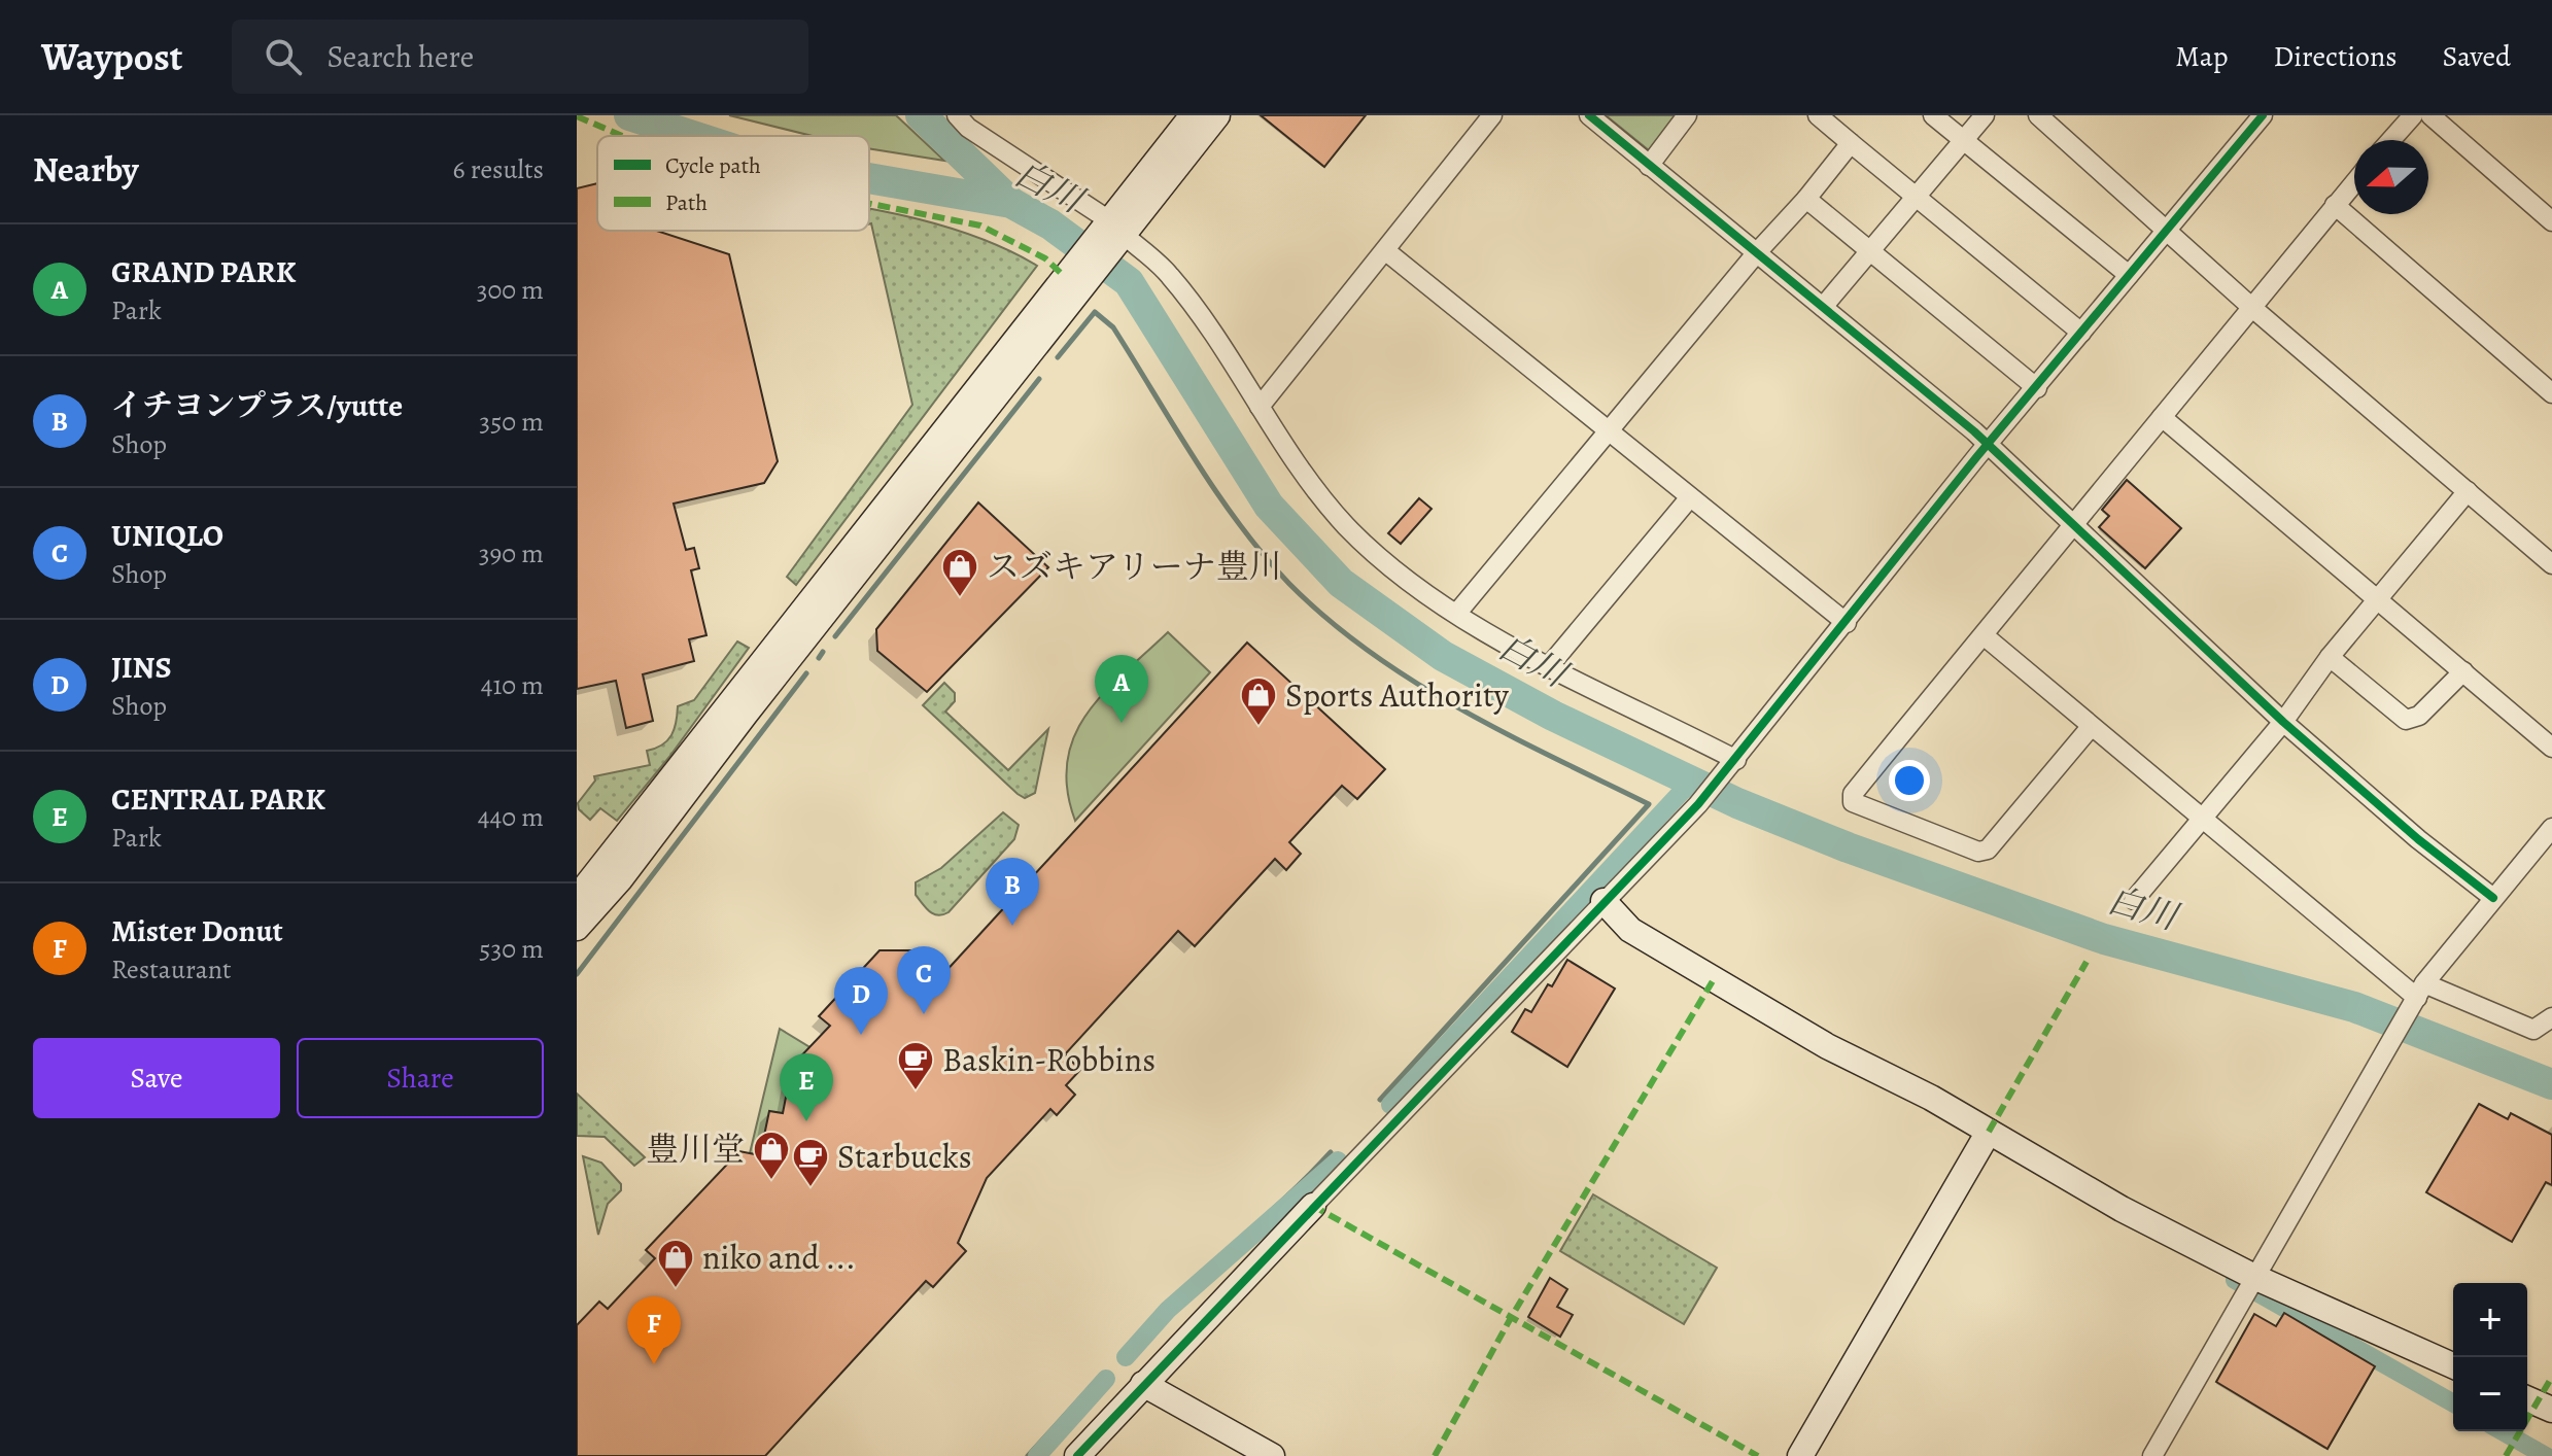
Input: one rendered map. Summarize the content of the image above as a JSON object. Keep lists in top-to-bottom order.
{
  "water": ["白川"],
  "places": {
    "shop": [
      "スズキアリーナ豊川",
      "Sports Authority",
      "豊川堂",
      "niko and ..."
    ],
    "cafe": ["Baskin-Robbins", "Starbucks"]
  },
  "legend": ["Cycle path", "Path"],
  "north": "left",
  "page": {
    "header": "Waypost",
    "search": "Search here",
    "nav": ["Map", "Directions", "Saved"],
    "heading": ["Nearby", "6 results"],
    "list": [
      {
        "mark": "A",
        "name": "GRAND PARK",
        "note": "Park",
        "value": "300 m"
      },
      {
        "mark": "B",
        "name": "イチヨンプラス/yutte",
        "note": "Shop",
        "value": "350 m"
      },
      {
        "mark": "C",
        "name": "UNIQLO",
        "note": "Shop",
        "value": "390 m"
      },
      {
        "mark": "D",
        "name": "JINS",
        "note": "Shop",
        "value": "410 m"
      },
      {
        "mark": "E",
        "name": "CENTRAL PARK",
        "note": "Park",
        "value": "440 m"
      },
      {
        "mark": "F",
        "name": "Mister Donut",
        "note": "Restaurant",
        "value": "530 m"
      }
    ],
    "pins": [
      "A",
      "B",
      "C",
      "D",
      "E",
      "F"
    ],
    "buttons": ["Save", "Share"],
    "map_buttons": ["+", "−"]
  }
}
